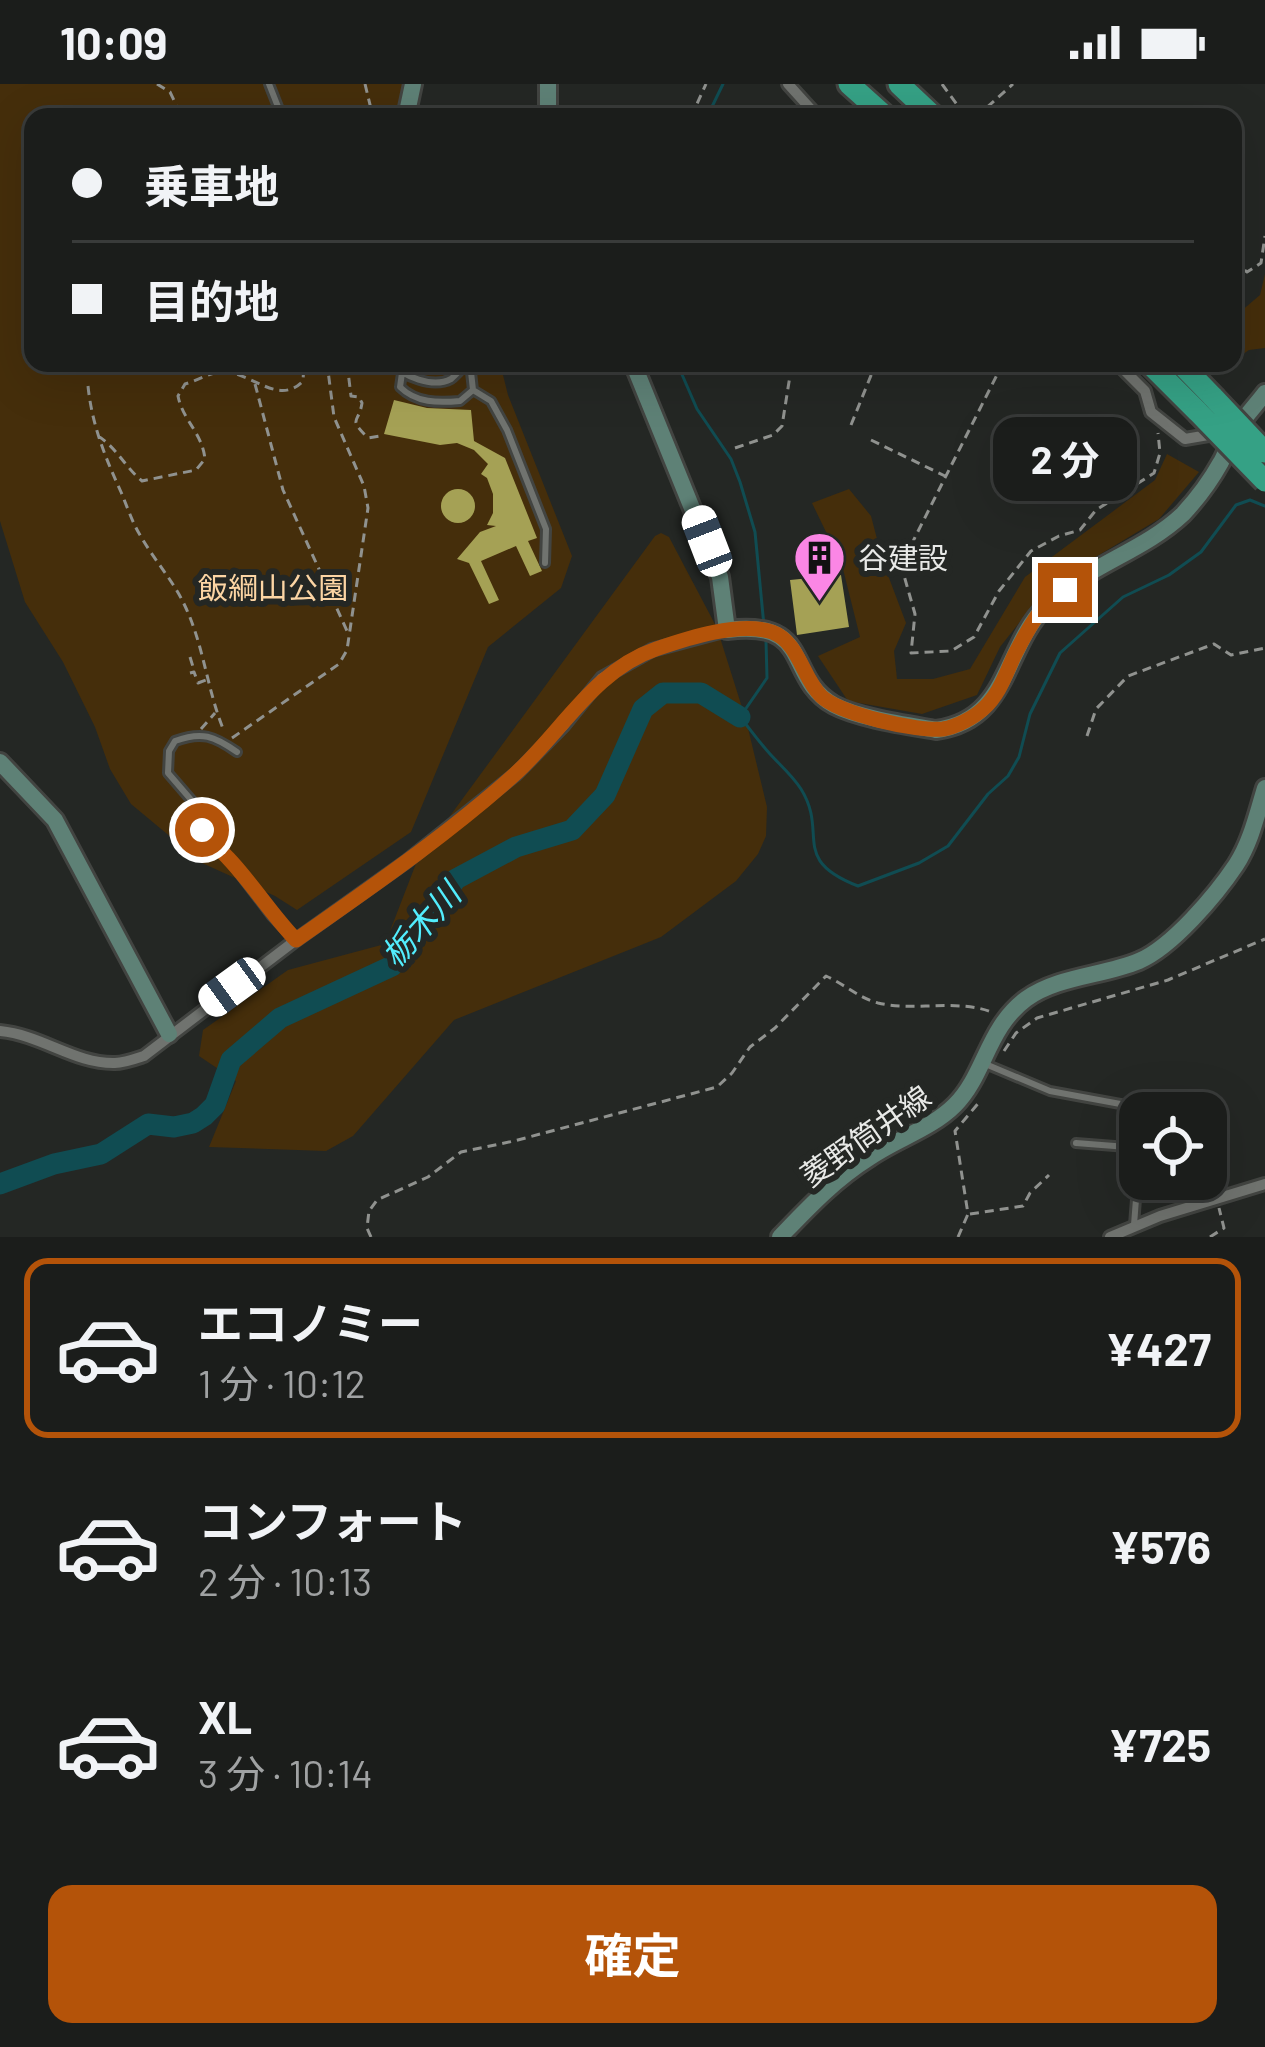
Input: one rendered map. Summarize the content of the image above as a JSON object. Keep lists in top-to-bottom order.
{
  "streets": {
    "street": ["菱野筒井線"]
  },
  "water": ["栃木川"],
  "parks": ["飯綱山公園"],
  "places": {
    "building": ["谷建設"]
  },
  "page": {
    "status": "10:09",
    "banner": ["乗車地", "目的地"],
    "bubble": "2 分",
    "list": [
      {
        "name": "エコノミー",
        "note": "1 分 · 10:12",
        "value": "¥427"
      },
      {
        "name": "コンフォート",
        "note": "2 分 · 10:13",
        "value": "¥576"
      },
      {
        "name": "XL",
        "note": "3 分 · 10:14",
        "value": "¥725"
      }
    ],
    "buttons": "確定"
  }
}
